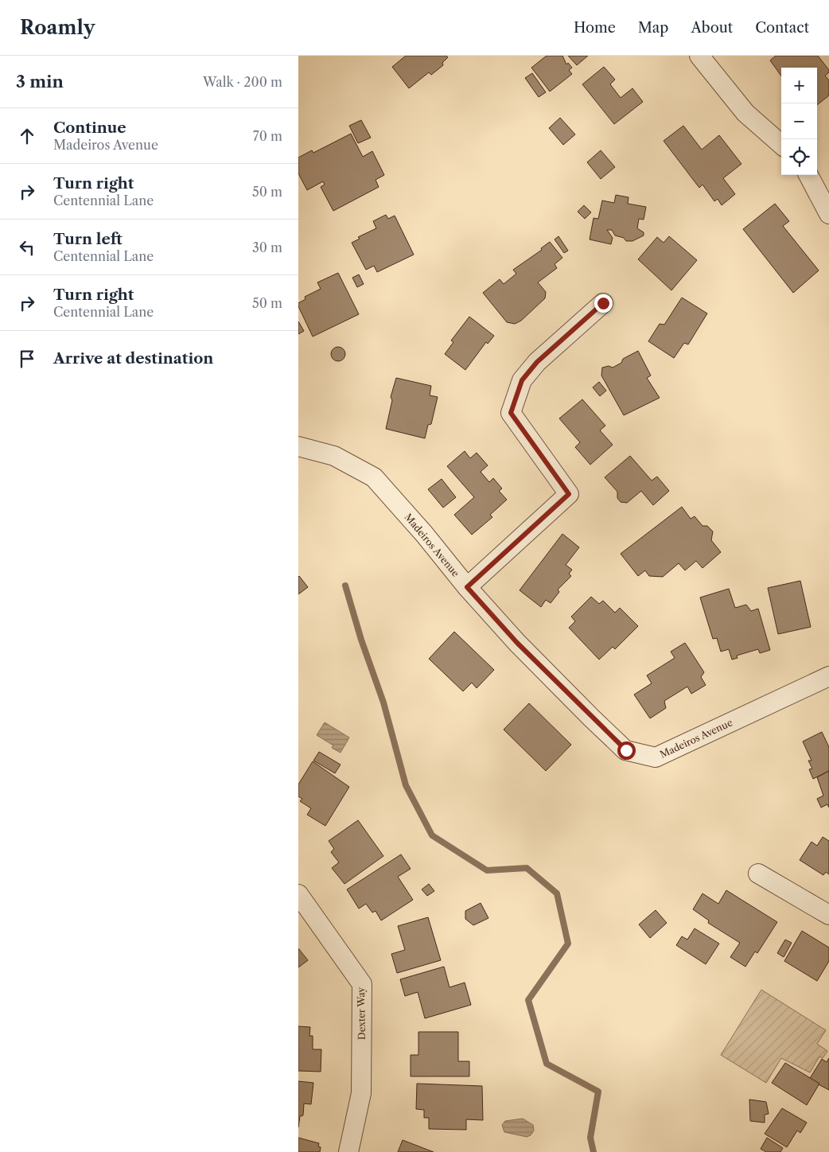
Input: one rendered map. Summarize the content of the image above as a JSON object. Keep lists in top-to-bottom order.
{
  "streets": {
    "street": ["Madeiros Avenue", "Dexter Way"]
  },
  "page": {
    "header": "Roamly",
    "nav": [
      "Home",
      "Map",
      "About",
      "Contact"
    ],
    "heading": ["3 min", "Walk · 200 m"],
    "map_buttons": ["+", "−"],
    "list": [
      ["Continue", "Madeiros Avenue", "70 m"],
      ["Turn right", "Centennial Lane", "50 m"],
      ["Turn left", "Centennial Lane", "30 m"],
      ["Turn right", "Centennial Lane", "50 m"],
      "Arrive at destination"
    ]
  }
}
